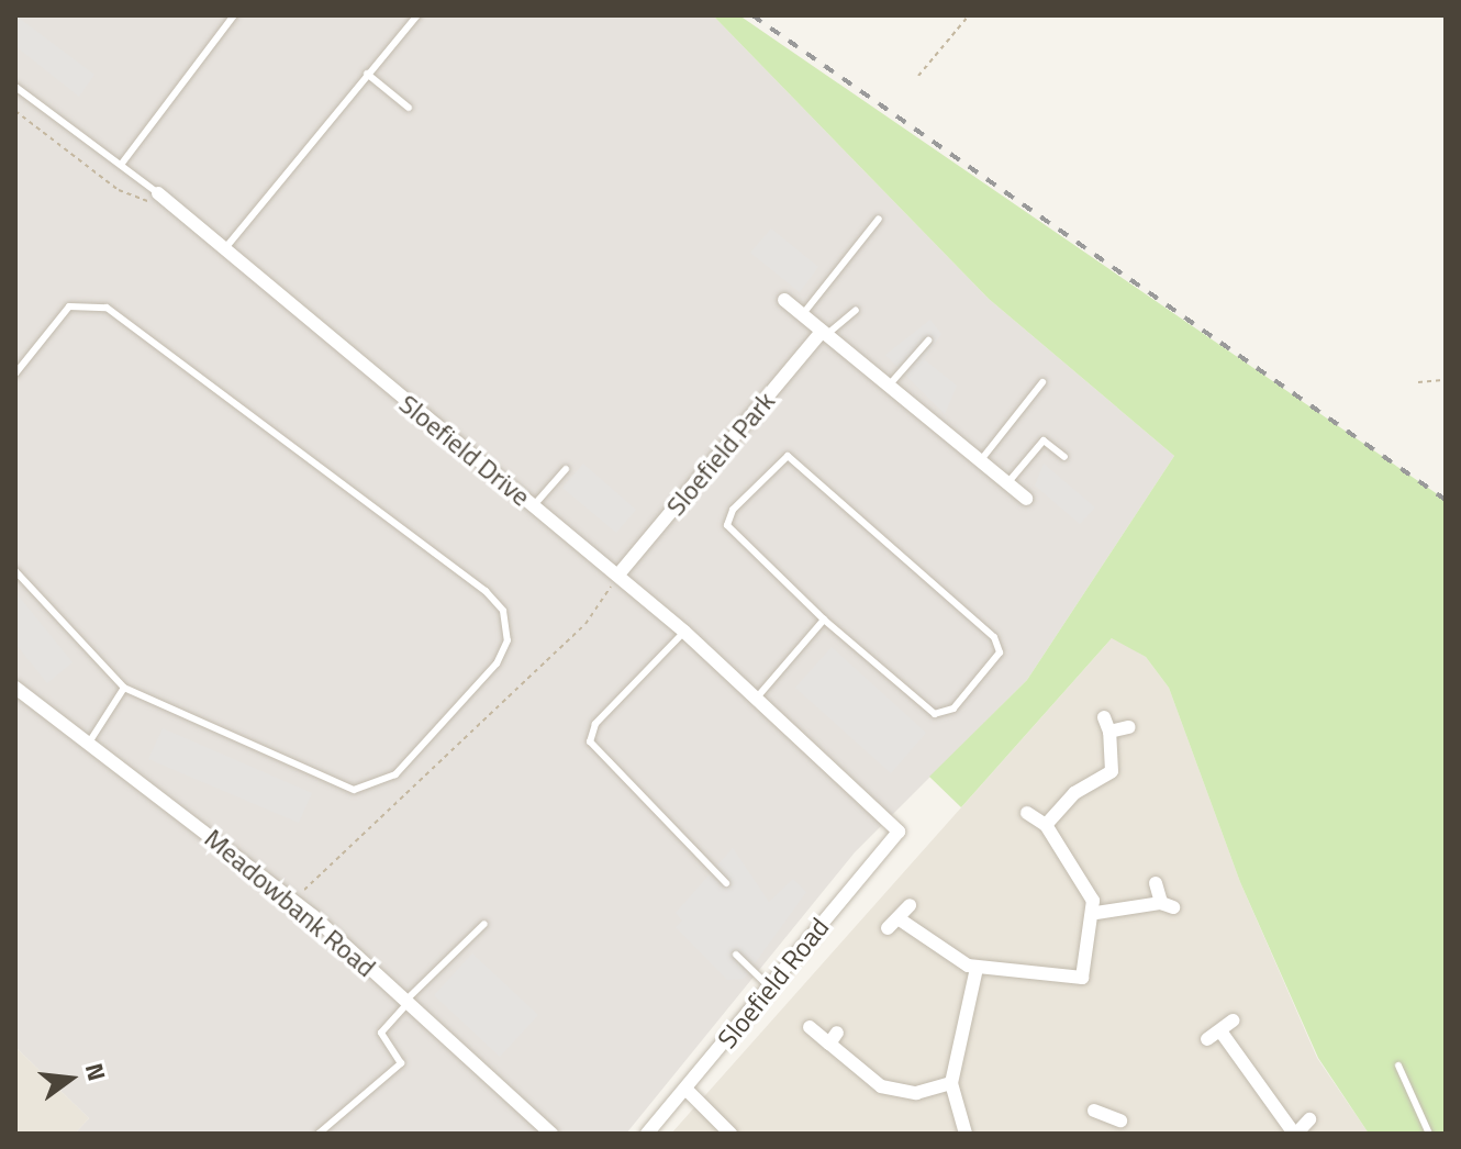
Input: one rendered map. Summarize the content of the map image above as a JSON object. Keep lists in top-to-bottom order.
{
  "streets": {
    "street": [
      "Sloefield Drive",
      "Sloefield Park",
      "Meadowbank Road",
      "Sloefield Road"
    ]
  },
  "crossings": [
    ["Sloefield Drive", "Sloefield Park"],
    ["Sloefield Drive", "Sloefield Road"]
  ],
  "north": "right"
}
